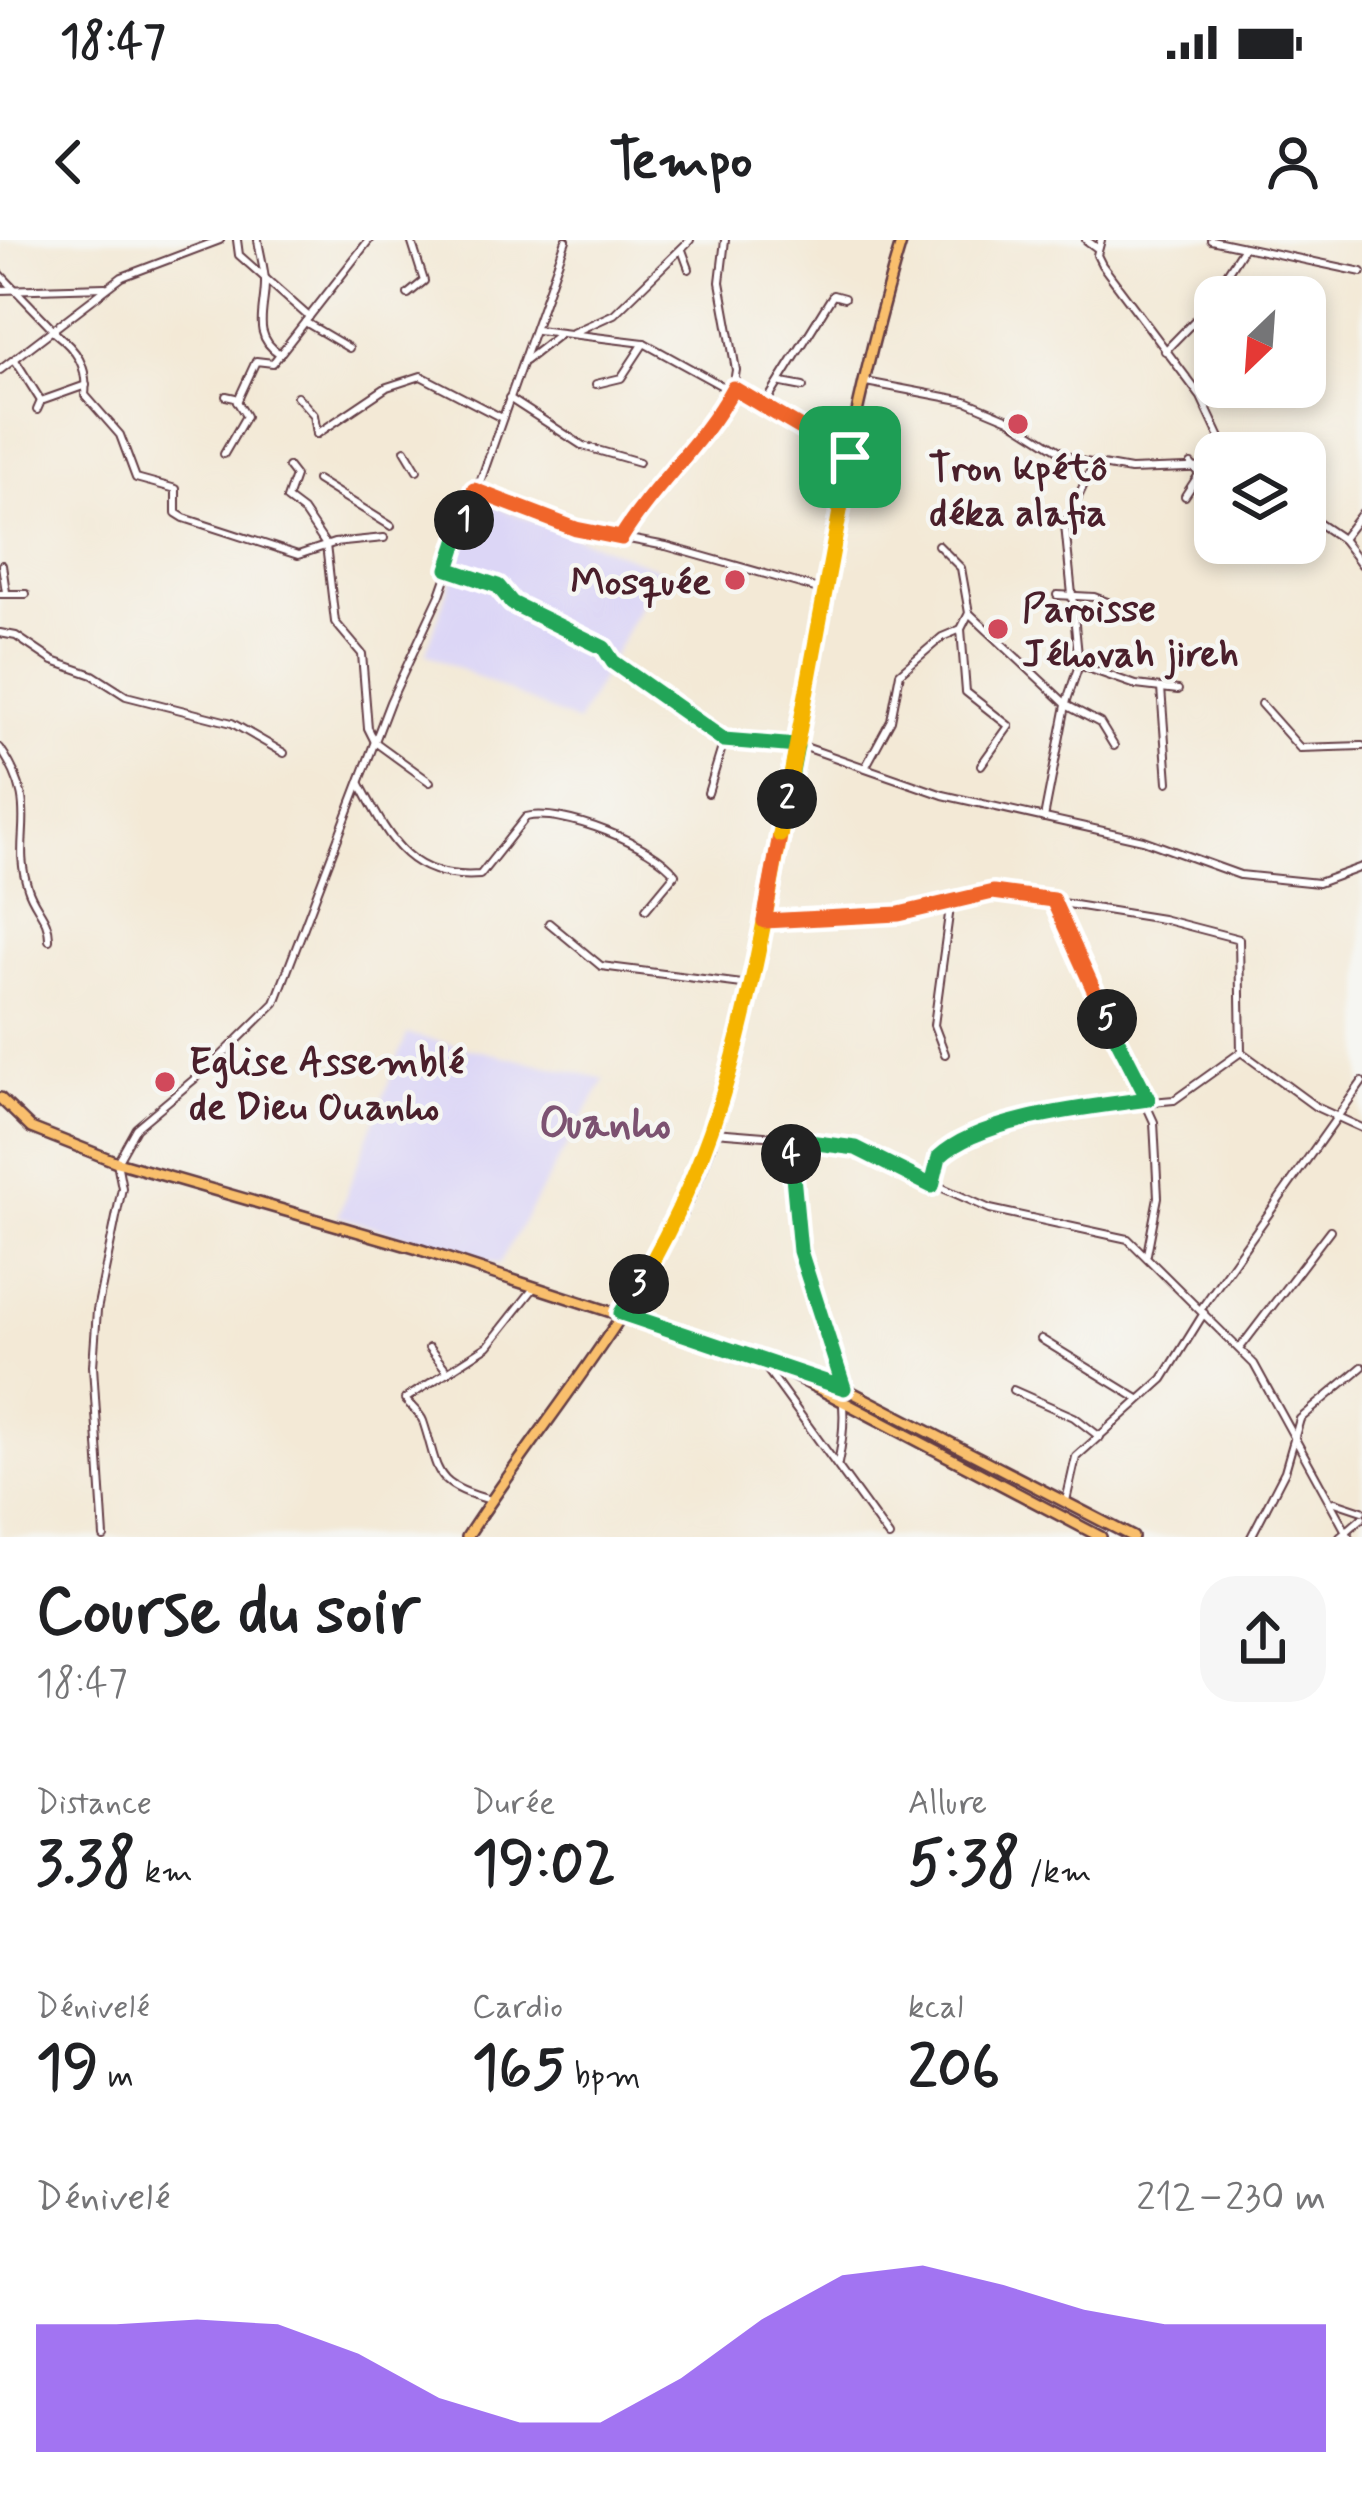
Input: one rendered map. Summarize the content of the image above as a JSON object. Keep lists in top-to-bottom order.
{
  "districts": ["Ouanho"],
  "places": [
    "Tron kpétô déka alafia",
    "Mosquée",
    "Paroisse Jéhovah jireh",
    "Eglise Assemblé de Dieu Ouanho"
  ],
  "north": "bottom left",
  "page": {
    "status": "18:47",
    "header": "Tempo",
    "pins": [
      "1",
      "2",
      "5",
      "4",
      "3"
    ],
    "heading": ["Course du soir", "18:47"],
    "stats": [
      ["Distance", "3.38 km"],
      ["Durée", "19:02"],
      ["Allure", "5:38 /km"],
      ["Dénivelé", "19 m"],
      ["Cardio", "165 bpm"],
      ["kcal", "206"]
    ],
    "chart": ["Dénivelé", "212–230 m"]
  }
}
